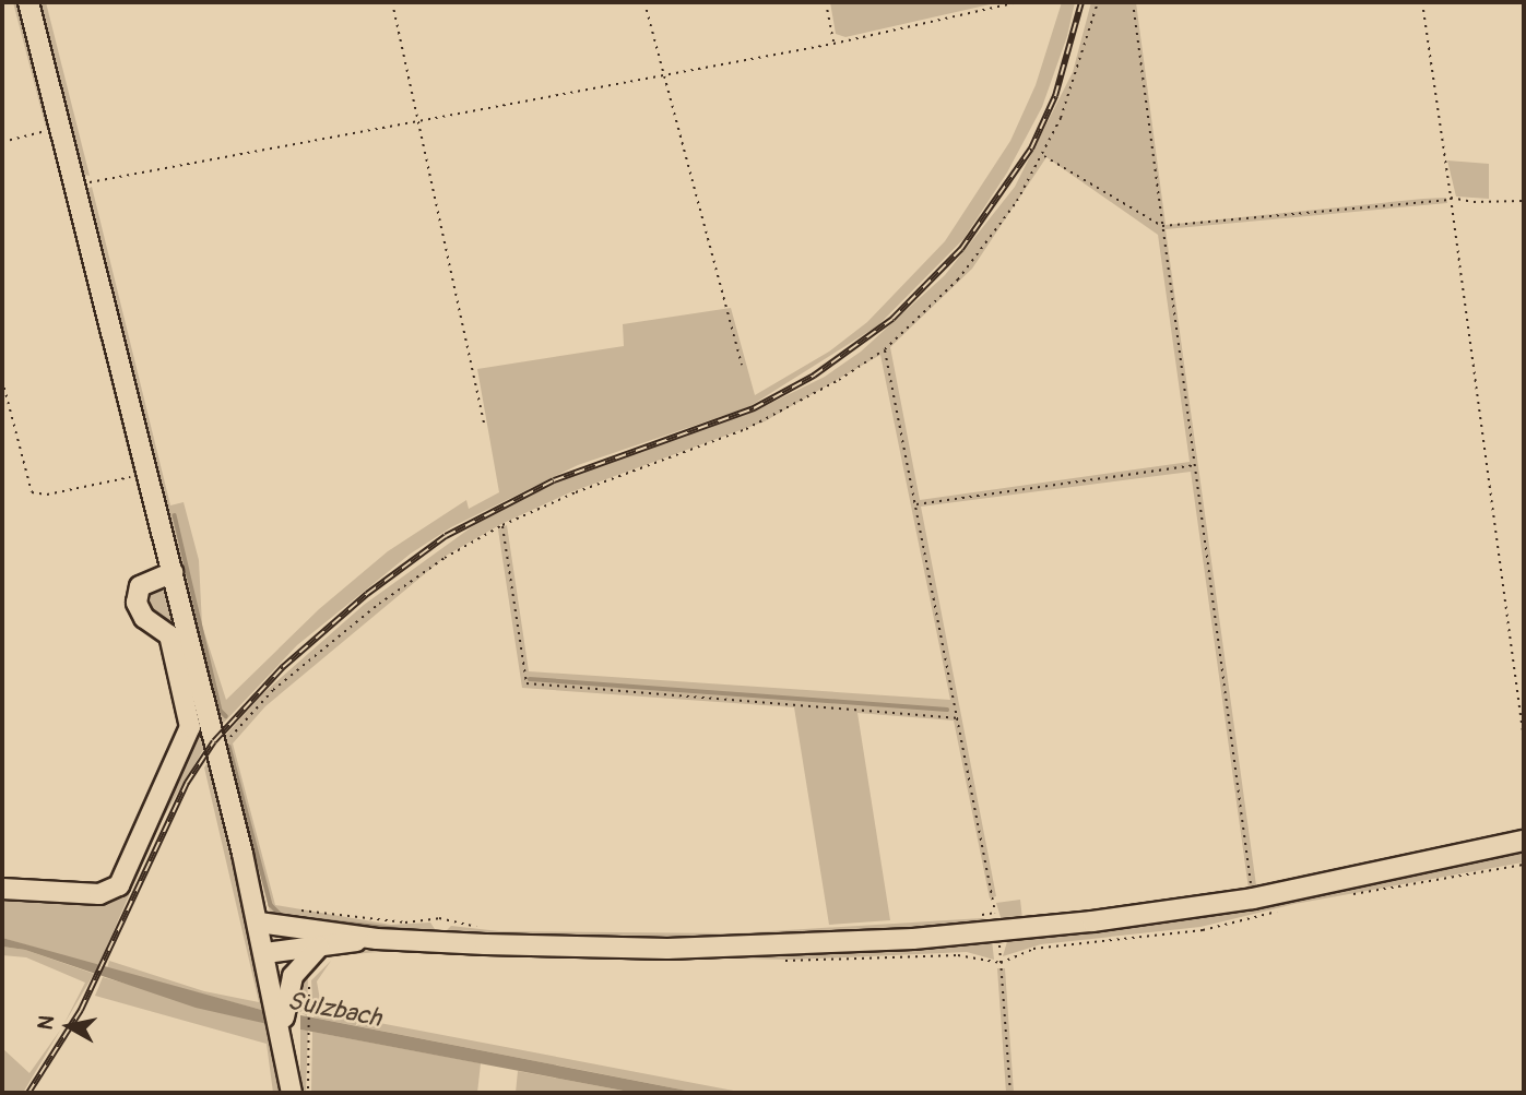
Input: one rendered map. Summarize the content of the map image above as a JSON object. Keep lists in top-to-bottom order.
{
  "water": ["Sulzbach"],
  "north": "left"
}
